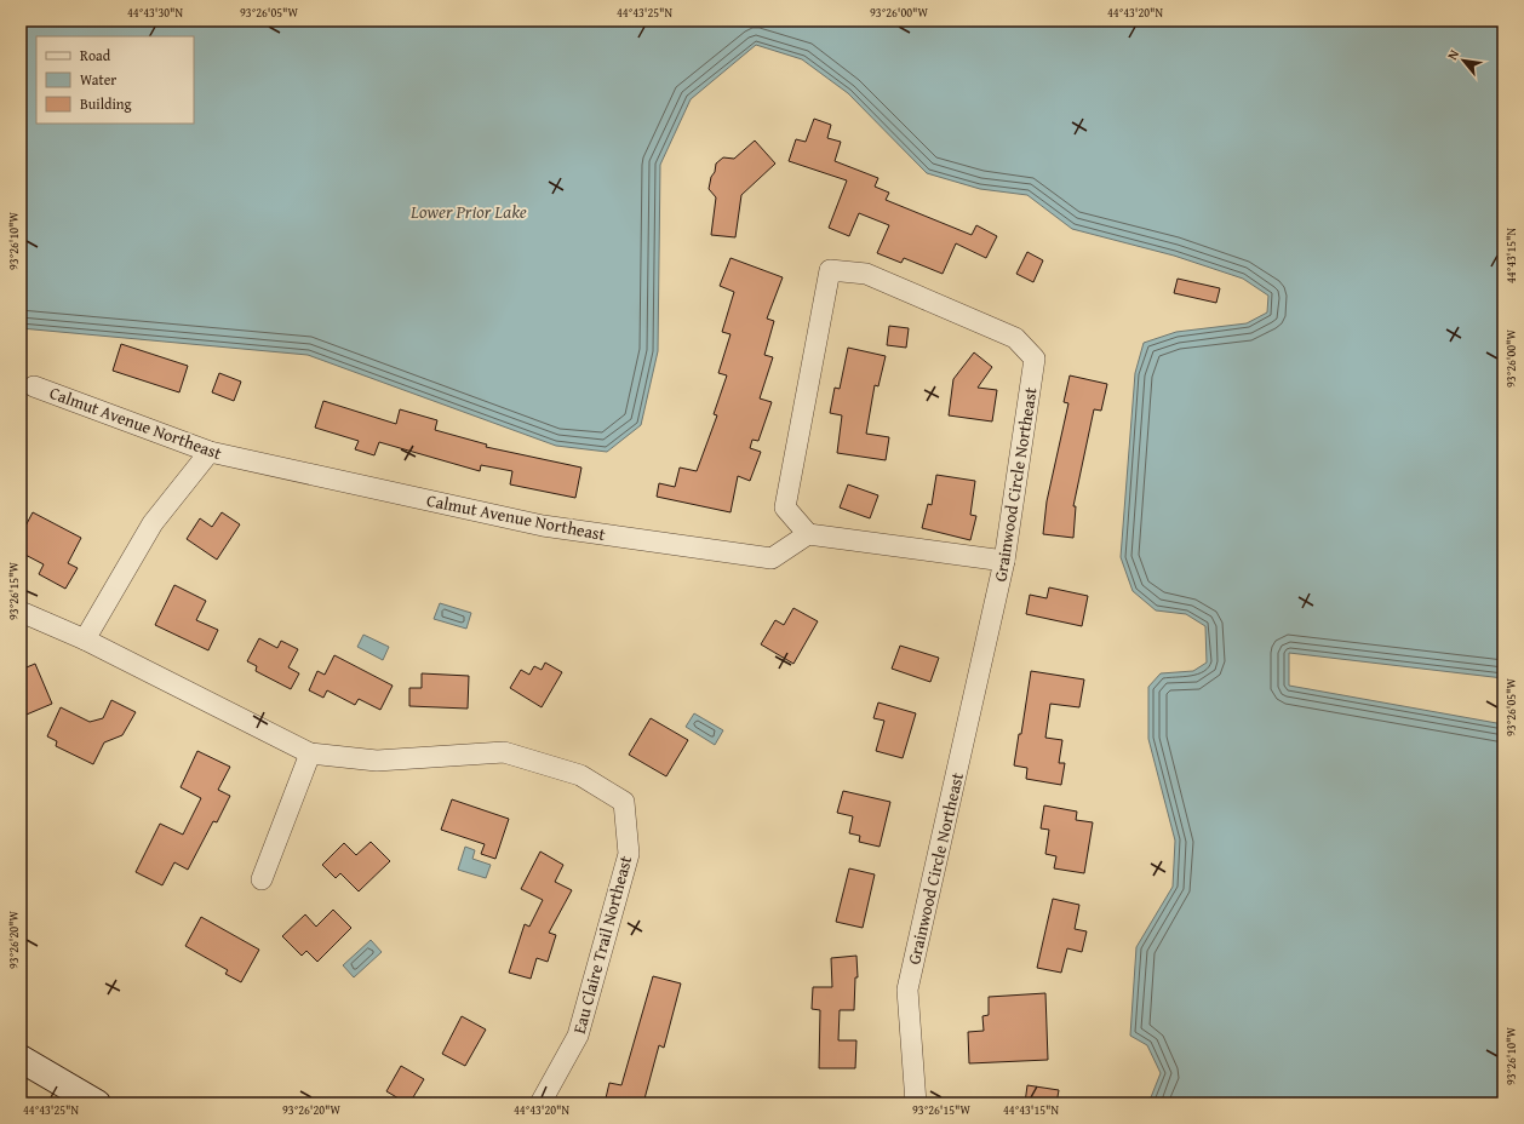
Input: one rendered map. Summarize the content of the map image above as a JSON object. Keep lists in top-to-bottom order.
{
  "streets": {
    "street": ["Calmut Avenue Northeast", "Grainwood Circle Northeast", "Eau Claire Trail Northeast"]
  },
  "crossings": [
    ["Calmut Avenue Northeast", "Grainwood Circle Northeast"]
  ],
  "water": ["Lower Prior Lake"],
  "legend": ["Road", "Water", "Building"],
  "north": "top left",
  "coordinates": [
    "44°43'30\"N",
    "93°26'05\"W",
    "44°43'25\"N",
    "93°26'00\"W",
    "44°43'20\"N",
    "93°26'10\"W",
    "44°43'15\"N",
    "93°26'15\"W",
    "93°26'20\"W"
  ]
}
